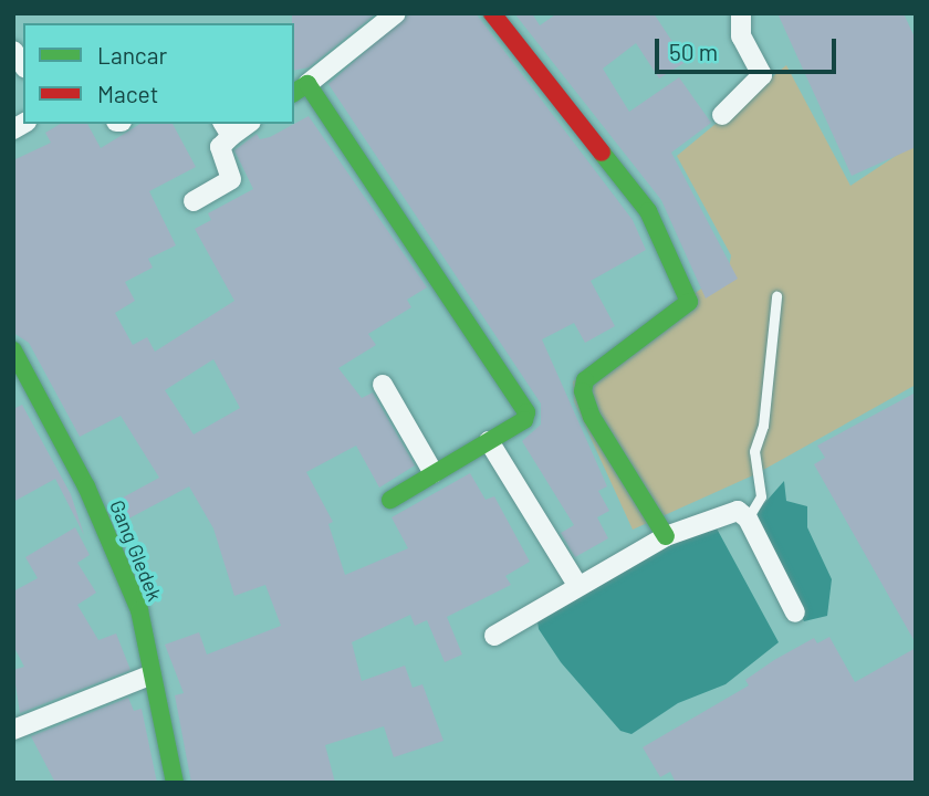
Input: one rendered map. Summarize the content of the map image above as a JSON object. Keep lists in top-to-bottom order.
{
  "streets": {
    "street": ["Gang Gledek"]
  },
  "legend": ["Lancar", "Macet"],
  "scale_bar": "50 m"
}
